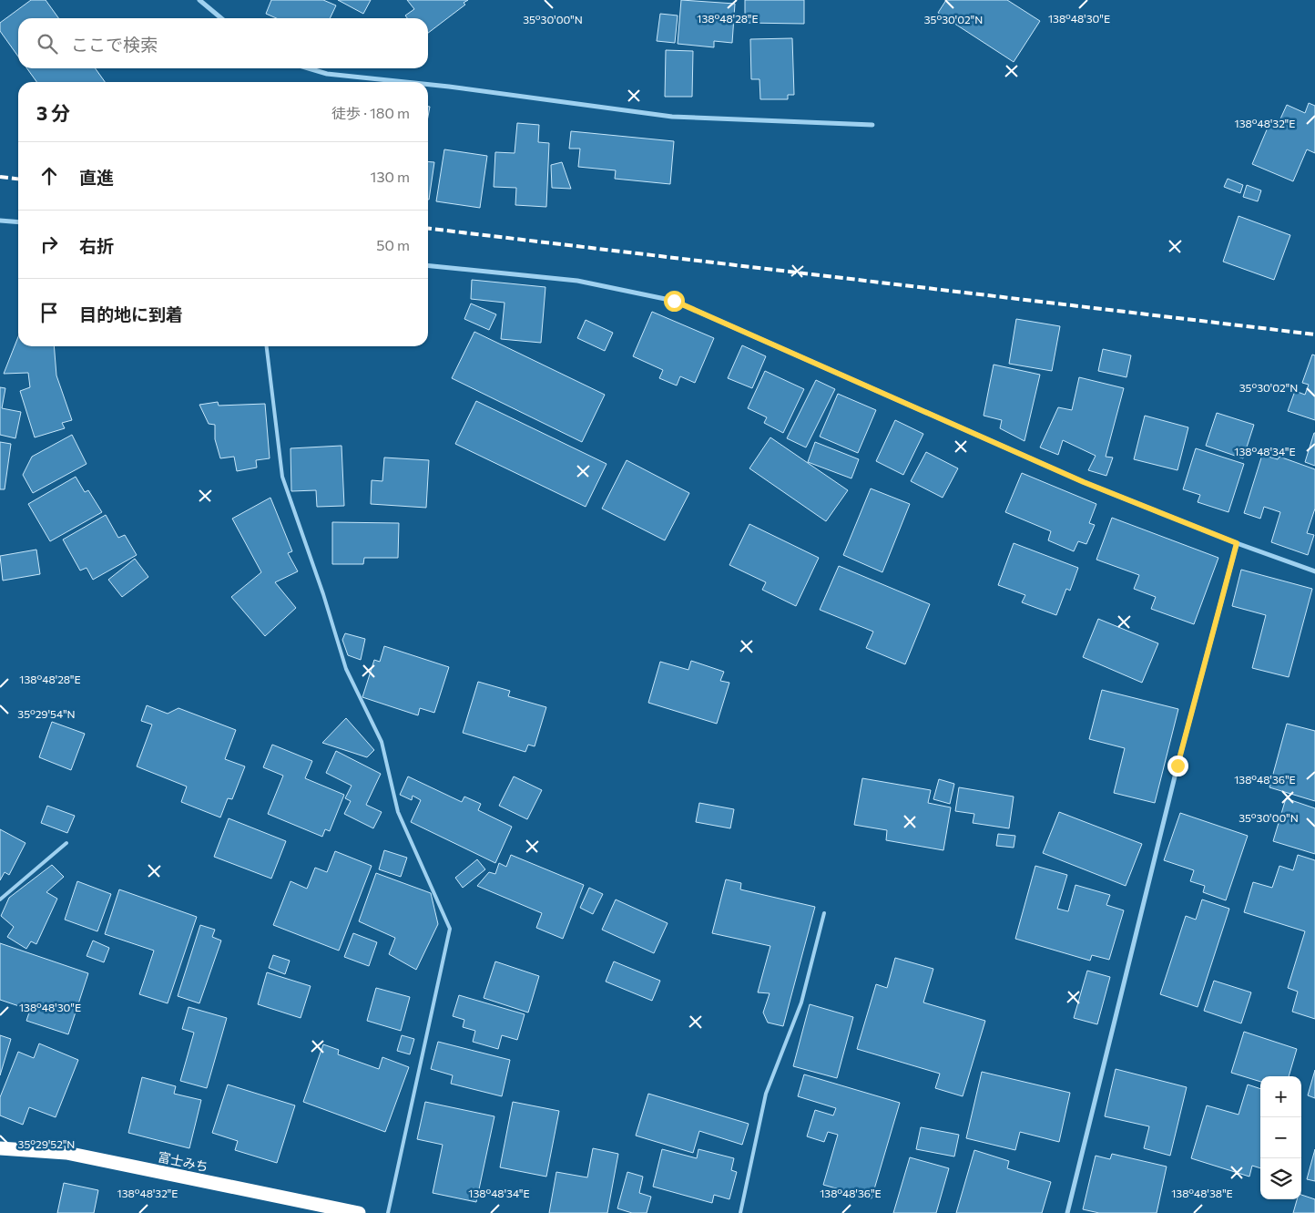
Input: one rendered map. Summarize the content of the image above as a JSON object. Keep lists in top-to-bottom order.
{
  "streets": {
    "highway": ["富士みち"]
  },
  "page": {
    "search": "ここで検索",
    "heading": ["3 分", "徒歩 · 180 m"],
    "list": [
      ["直進", "130 m"],
      ["右折", "50 m"],
      "目的地に到着"
    ],
    "map_buttons": ["+", "−"]
  },
  "coordinates": [
    "138°48'28\"E",
    "138°48'30\"E",
    "35°30'00\"N",
    "35°30'02\"N",
    "138°48'32\"E",
    "138°48'34\"E",
    "35°29'54\"N",
    "138°48'36\"E",
    "35°29'52\"N",
    "138°48'38\"E"
  ]
}
